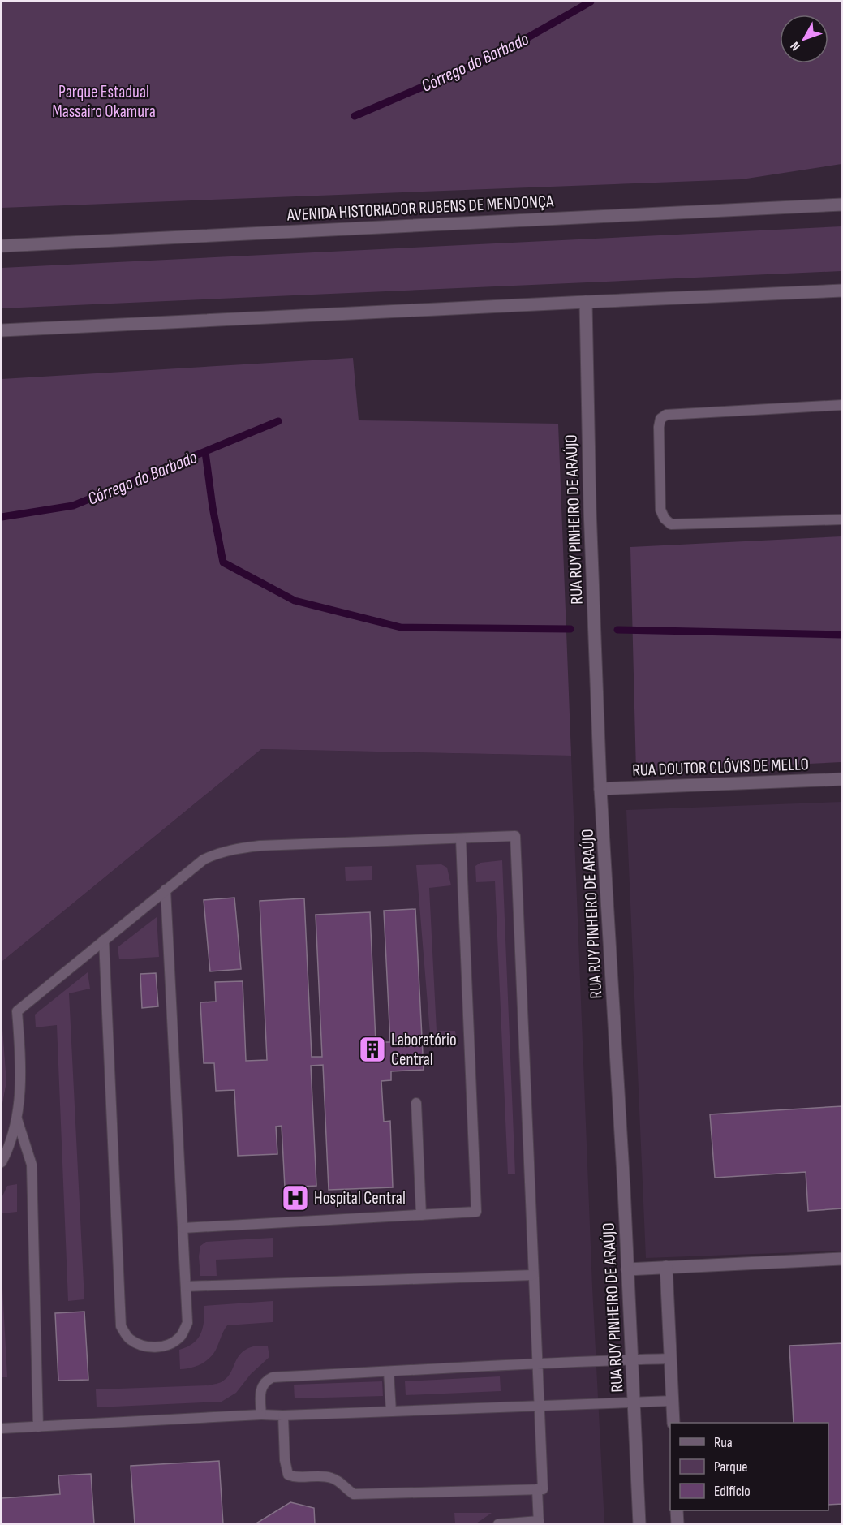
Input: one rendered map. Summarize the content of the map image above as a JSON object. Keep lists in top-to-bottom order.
{
  "streets": {
    "street": ["AVENIDA HISTORIADOR RUBENS DE MENDONÇA", "RUA RUY PINHEIRO DE ARAÚJO", "RUA DOUTOR CLÓVIS DE MELLO"]
  },
  "crossings": [
    ["RUA RUY PINHEIRO DE ARAÚJO", "RUA DOUTOR CLÓVIS DE MELLO"]
  ],
  "water": ["Córrego do Barbado"],
  "parks": ["Parque Estadual Massairo Okamura"],
  "places": {
    "building": ["Laboratório Central"],
    "hospital": ["Hospital Central"]
  },
  "legend": ["Rua", "Parque", "Edifício"],
  "north": "bottom left"
}
